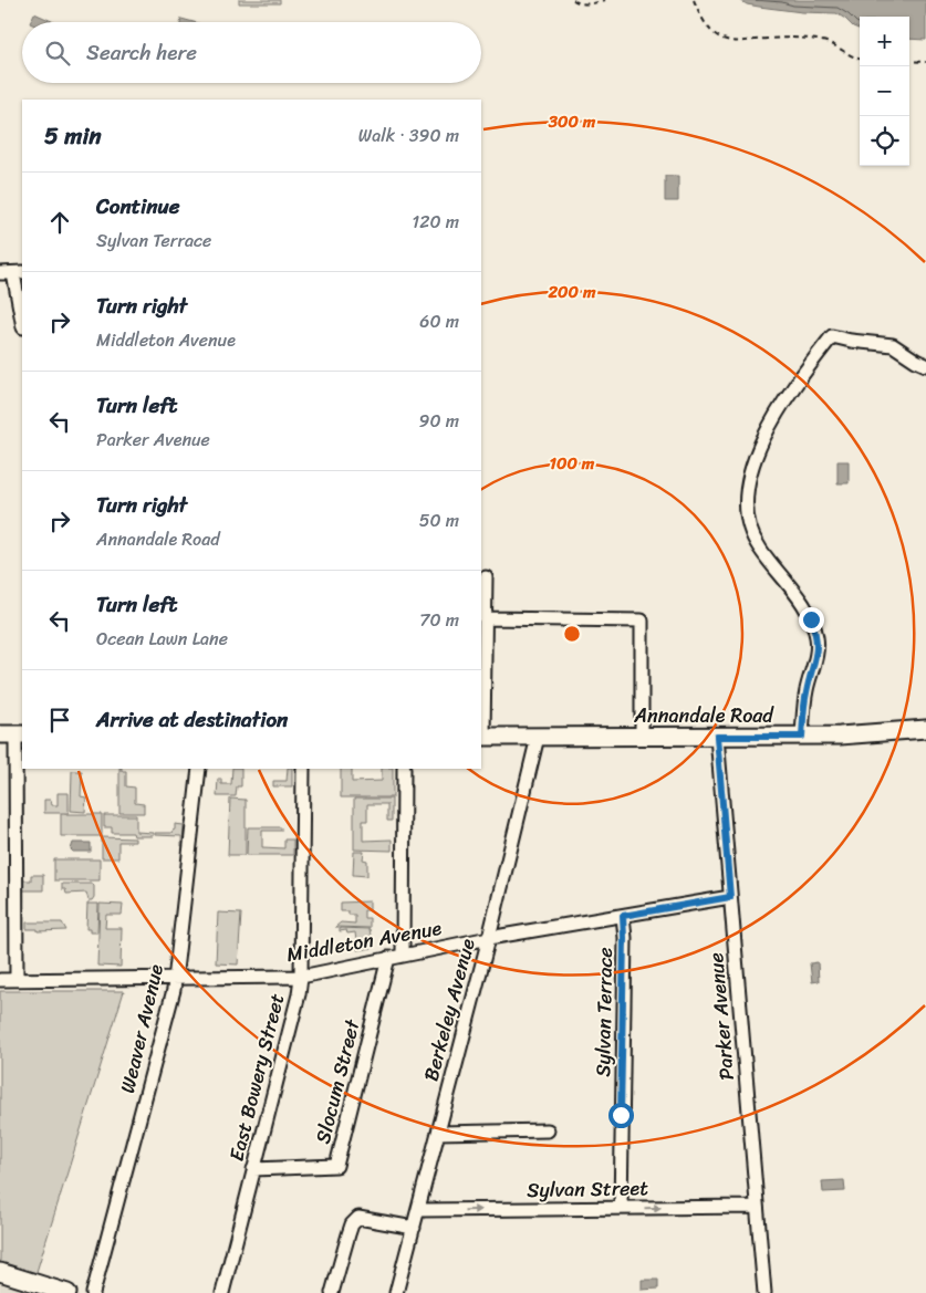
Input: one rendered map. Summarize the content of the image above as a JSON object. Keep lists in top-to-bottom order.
{
  "streets": {
    "street": [
      "Annandale Road",
      "Middleton Avenue",
      "Berkeley Avenue",
      "Sylvan Terrace",
      "Parker Avenue",
      "Weaver Avenue",
      "East Bowery Street",
      "Slocum Street",
      "Sylvan Street"
    ]
  },
  "crossings": [
    ["Annandale Road", "Berkeley Avenue"],
    ["Annandale Road", "Parker Avenue"],
    ["Middleton Avenue", "Berkeley Avenue"],
    ["Middleton Avenue", "Sylvan Terrace"],
    ["Middleton Avenue", "Parker Avenue"],
    ["Middleton Avenue", "Weaver Avenue"],
    ["Middleton Avenue", "East Bowery Street"],
    ["Middleton Avenue", "Slocum Street"],
    ["Berkeley Avenue", "Sylvan Street"],
    ["Sylvan Terrace", "Sylvan Street"],
    ["Parker Avenue", "Sylvan Street"],
    ["East Bowery Street", "Slocum Street"]
  ],
  "page": {
    "map_buttons": ["+", "−"],
    "search": "Search here",
    "heading": ["5 min", "Walk · 390 m"],
    "list": [
      ["Continue", "Sylvan Terrace", "120 m"],
      ["Turn right", "Middleton Avenue", "60 m"],
      ["Turn left", "Parker Avenue", "90 m"],
      ["Turn right", "Annandale Road", "50 m"],
      ["Turn left", "Ocean Lawn Lane", "70 m"],
      "Arrive at destination"
    ]
  },
  "rings": ["300 m", "200 m", "100 m"]
}
